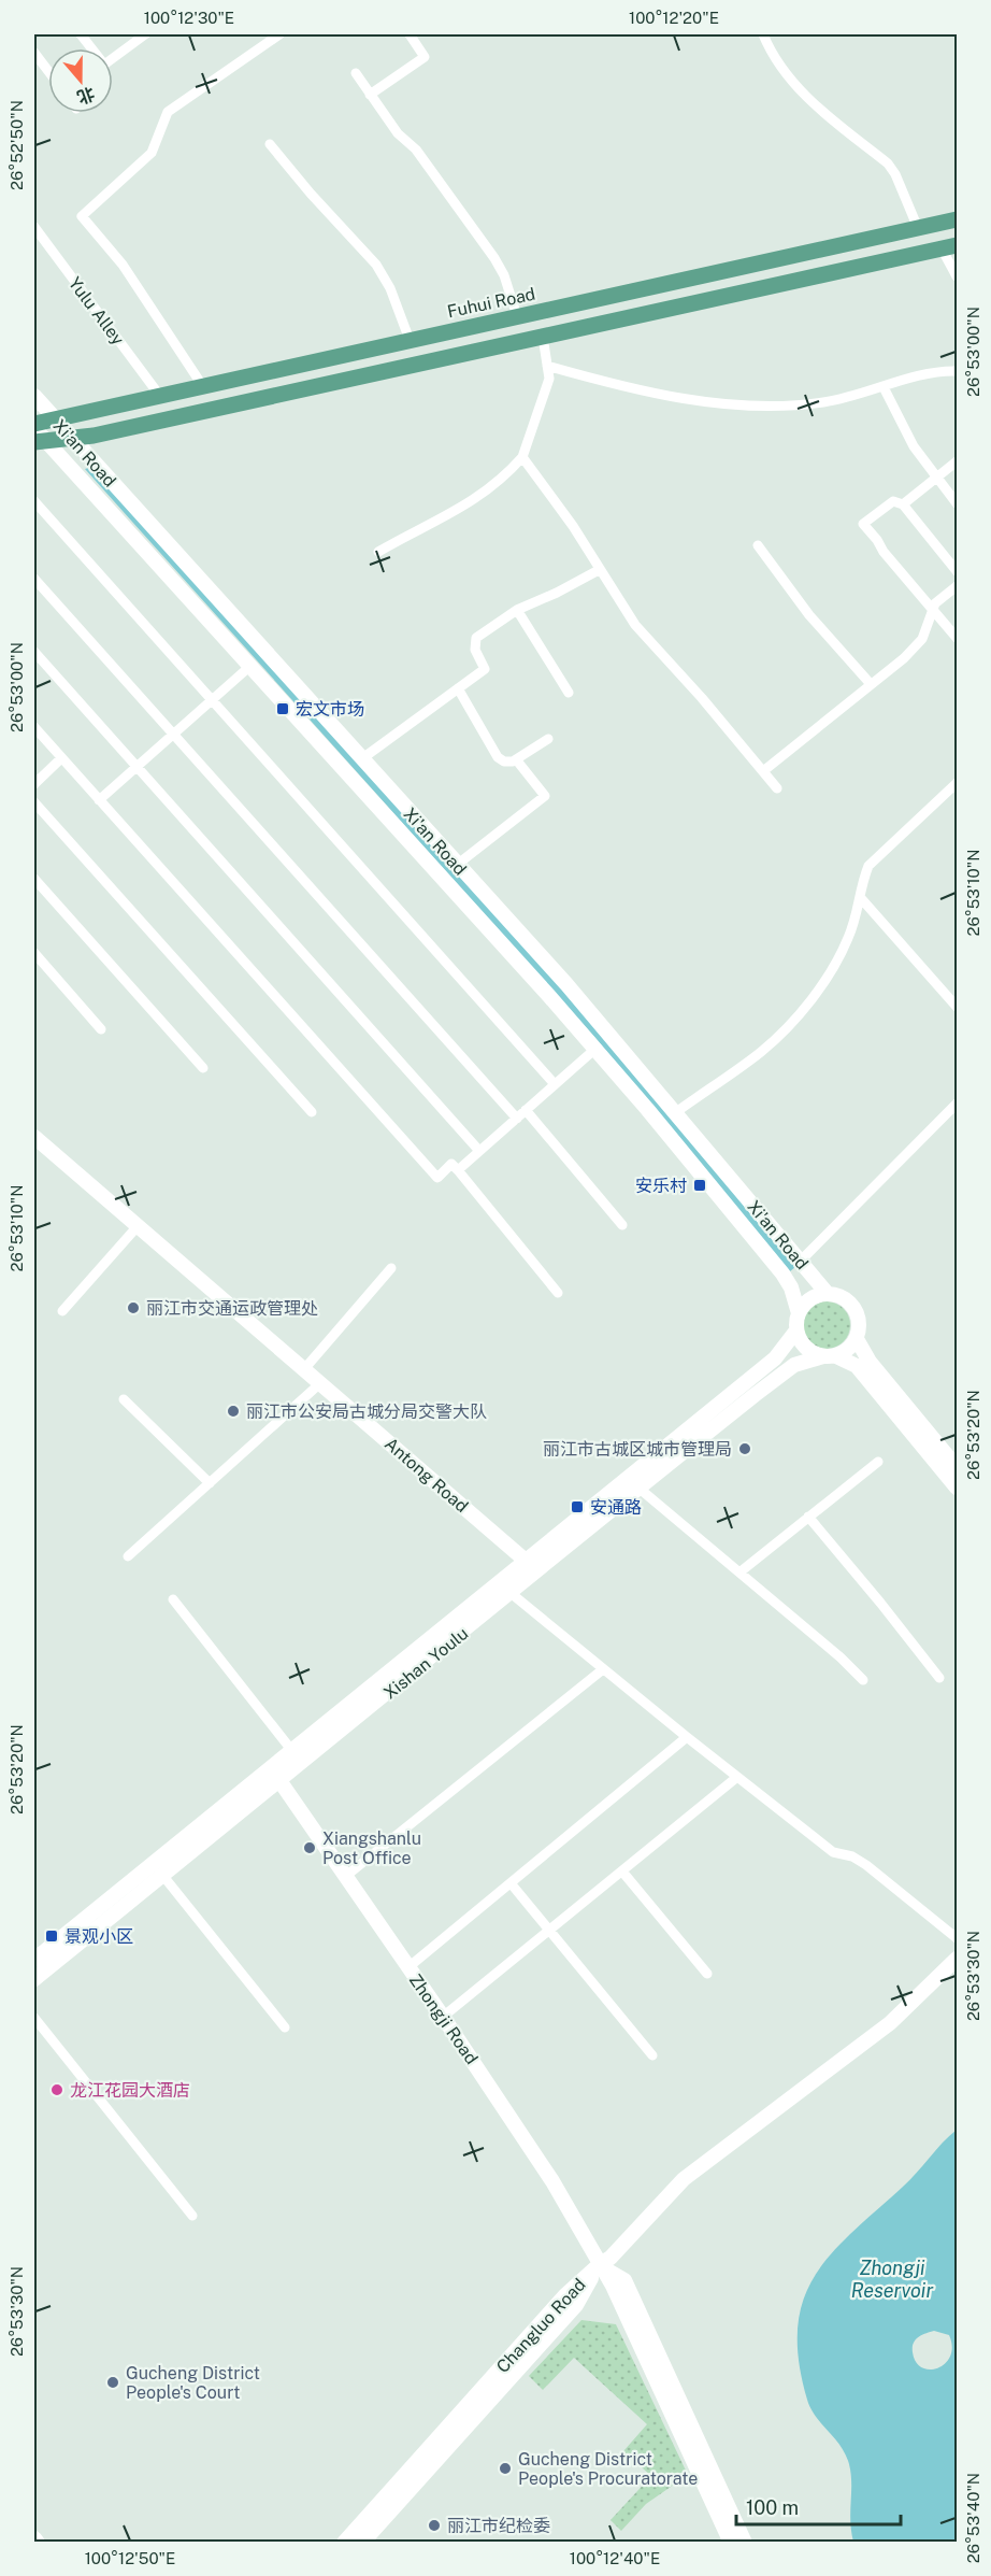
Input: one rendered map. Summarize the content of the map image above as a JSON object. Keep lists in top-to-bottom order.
{
  "streets": {
    "main road": ["Fuhui Road"],
    "street": [
      "Yulu Alley",
      "Xi'an Road",
      "Antong Road",
      "Xishan Youlu",
      "Zhongji Road",
      "Changluo Road"
    ]
  },
  "crossings": [
    ["Fuhui Road", "Yulu Alley"],
    ["Fuhui Road", "Xi'an Road"],
    ["Xi'an Road", "Xishan Youlu"],
    ["Antong Road", "Xishan Youlu"],
    ["Xishan Youlu", "Zhongji Road"],
    ["Zhongji Road", "Changluo Road"]
  ],
  "water": ["Zhongji Reservoir"],
  "places": {
    "transit": [
      "宏文市场",
      "安乐村",
      "安通路",
      "景观小区"
    ],
    "other": [
      "丽江市交通运政管理处",
      "丽江市公安局古城分局交警大队",
      "丽江市古城区城市管理局",
      "Xiangshanlu Post Office",
      "龙江花园大酒店",
      "Gucheng District People's Court",
      "Gucheng District People's Procuratorate",
      "丽江市纪检委"
    ]
  },
  "scale_bar": "100 m",
  "north": "bottom",
  "coordinates": [
    "100°12'30\"E",
    "100°12'20\"E",
    "26°52'50\"N",
    "26°53'00\"N",
    "26°53'10\"N",
    "26°53'20\"N",
    "26°53'30\"N",
    "26°53'40\"N",
    "100°12'50\"E",
    "100°12'40\"E"
  ]
}
